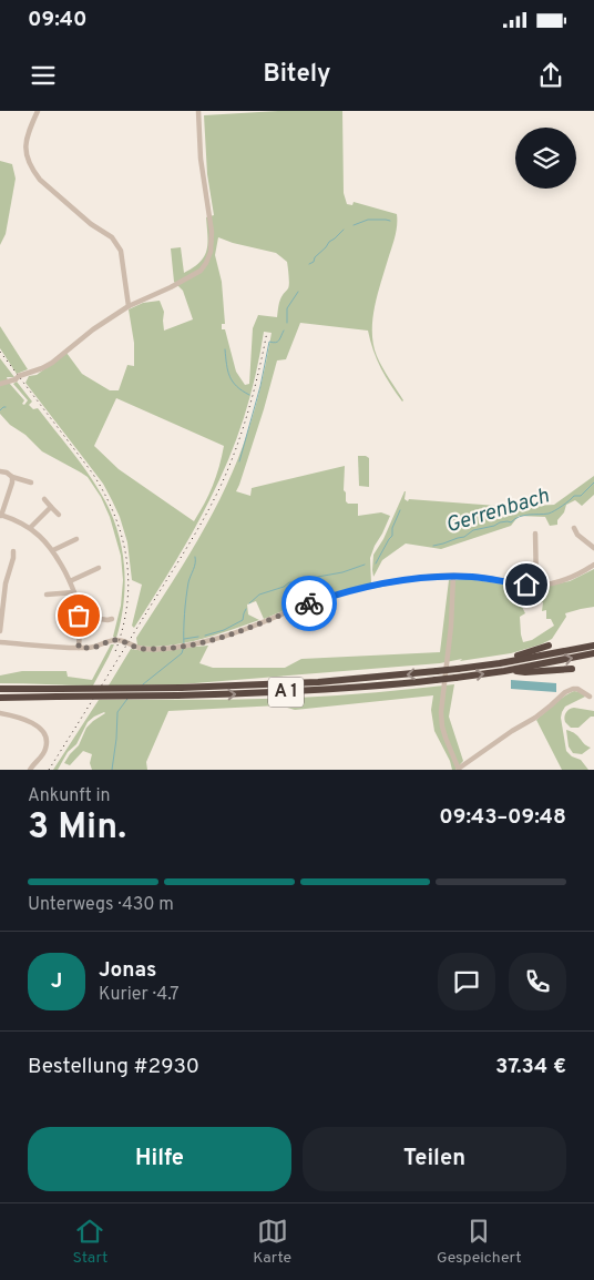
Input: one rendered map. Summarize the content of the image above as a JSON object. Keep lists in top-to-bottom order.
{
  "streets": {
    "highway": ["A 1"]
  },
  "water": ["Gerrenbach"],
  "page": {
    "status": "09:40",
    "header": "Bitely",
    "heading": ["3 Min.", "Ankunft in", "09:43–09:48"],
    "panel": [
      "Jonas",
      "Kurier · 4.7",
      "Bestellung #2930",
      "37.34 €"
    ],
    "bar": "Unterwegs · 430 m",
    "round": "J",
    "buttons": ["Hilfe", "Teilen"],
    "tabs": ["Start", "Karte", "Gespeichert"]
  }
}
